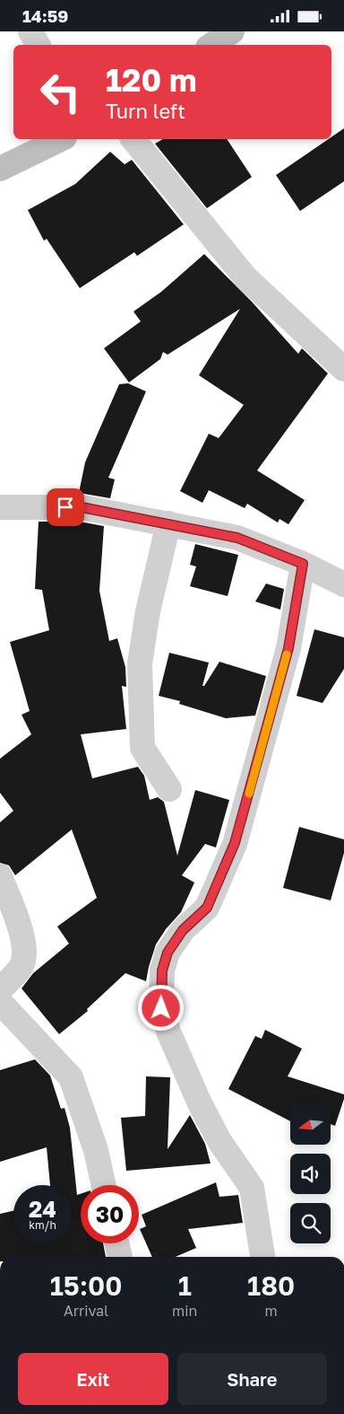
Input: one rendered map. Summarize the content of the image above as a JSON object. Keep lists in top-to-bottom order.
{
  "north": "left",
  "page": {
    "status": "14:59",
    "turn": ["120 m", "Turn left"],
    "speed": "24 km/h",
    "limit": "30",
    "eta": [
      "15:00",
      "Arrival",
      "1",
      "min",
      "180",
      "m"
    ],
    "buttons": ["Exit", "Share"]
  }
}
